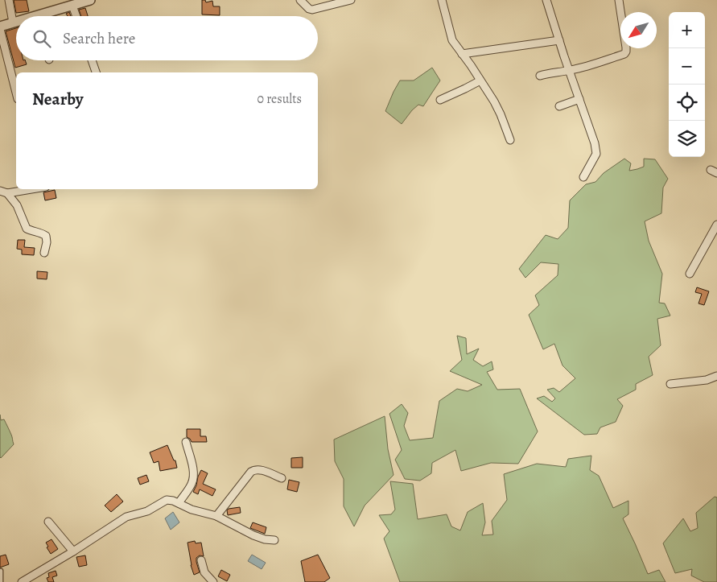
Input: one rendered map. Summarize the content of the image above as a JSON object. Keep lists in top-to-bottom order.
{
  "north": "bottom left",
  "page": {
    "map_buttons": ["+", "−"],
    "search": "Search here",
    "heading": ["Nearby", "0 results"]
  }
}
